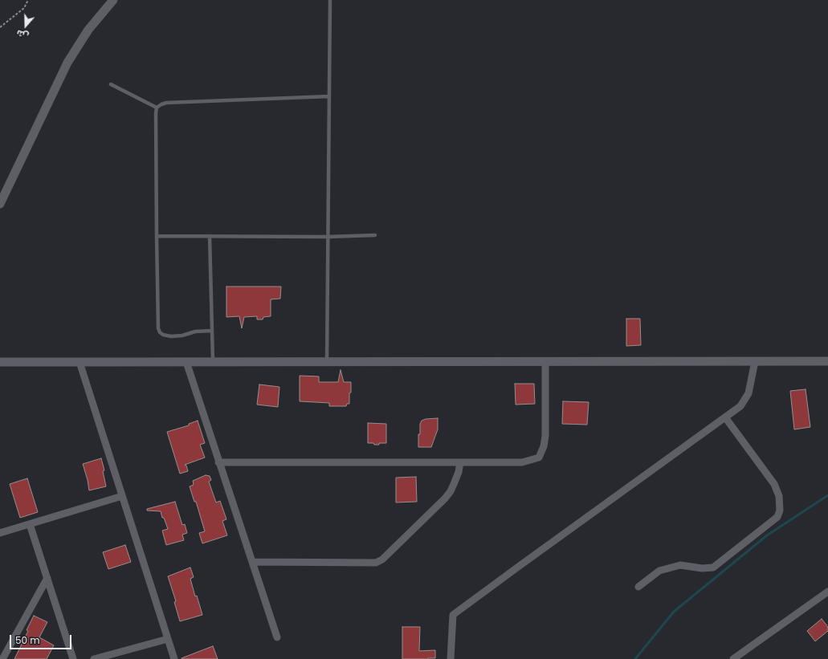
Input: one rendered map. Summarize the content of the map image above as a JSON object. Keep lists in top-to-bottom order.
{
  "scale_bar": "50 m",
  "north": "bottom"
}
